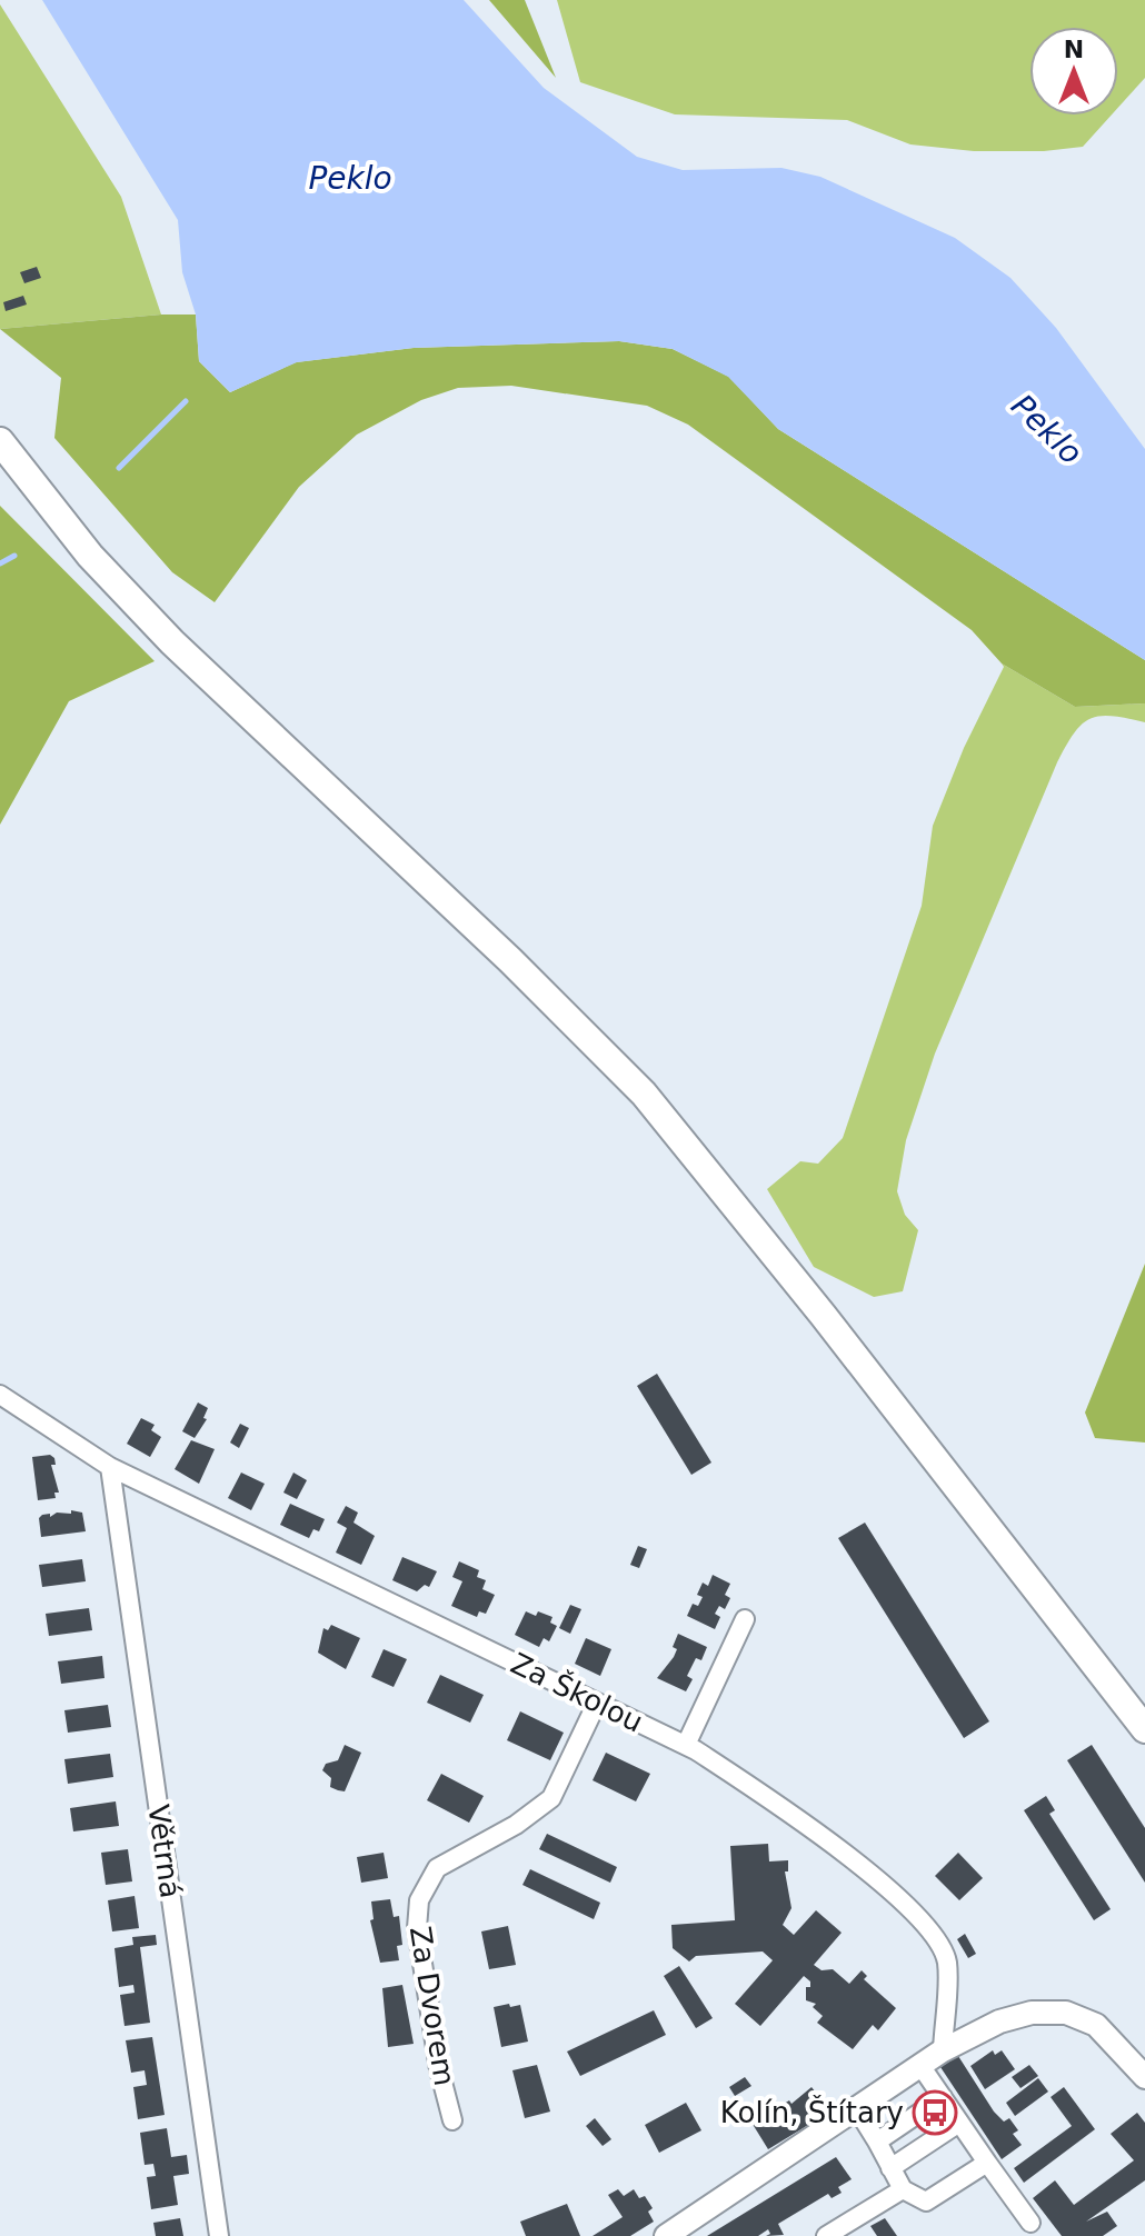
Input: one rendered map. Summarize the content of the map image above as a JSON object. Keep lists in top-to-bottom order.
{
  "streets": {
    "street": ["Za Školou", "Větrná", "Za Dvorem"]
  },
  "crossings": [
    ["Za Školou", "Větrná"],
    ["Za Školou", "Za Dvorem"]
  ],
  "water": ["Peklo"],
  "places": {
    "bus stop": ["Kolín, Štítary"]
  },
  "north": "top"
}
